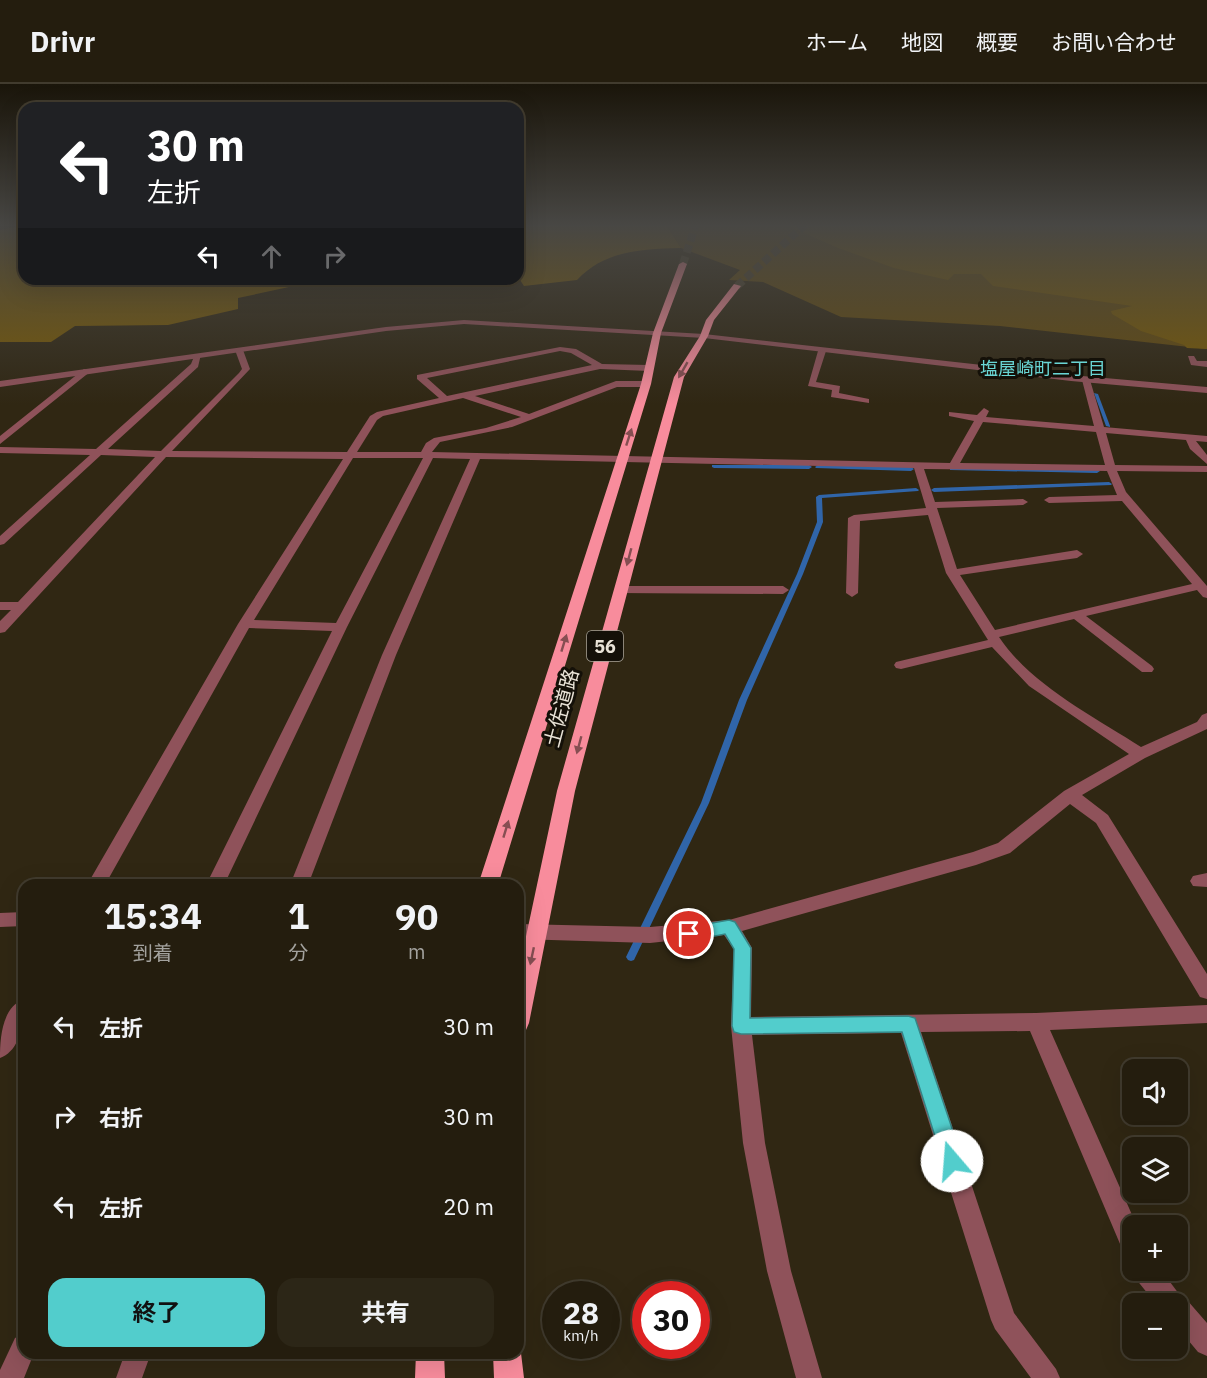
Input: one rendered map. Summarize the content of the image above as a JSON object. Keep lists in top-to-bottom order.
{
  "streets": {
    "highway": ["56", "土佐道路"]
  },
  "districts": ["塩屋崎町二丁目"],
  "page": {
    "header": "Drivr",
    "nav": [
      "ホーム",
      "地図",
      "概要",
      "お問い合わせ"
    ],
    "turn": ["30 m", "左折"],
    "eta": [
      "15:34",
      "到着",
      "1",
      "分",
      "90",
      "m"
    ],
    "list": [
      {
        "name": "左折",
        "value": "30 m"
      },
      {
        "name": "右折",
        "value": "30 m"
      },
      {
        "name": "左折",
        "value": "20 m"
      }
    ],
    "map_buttons": ["+", "−"],
    "buttons": ["終了", "共有"],
    "speed": "28 km/h",
    "limit": "30"
  }
}
